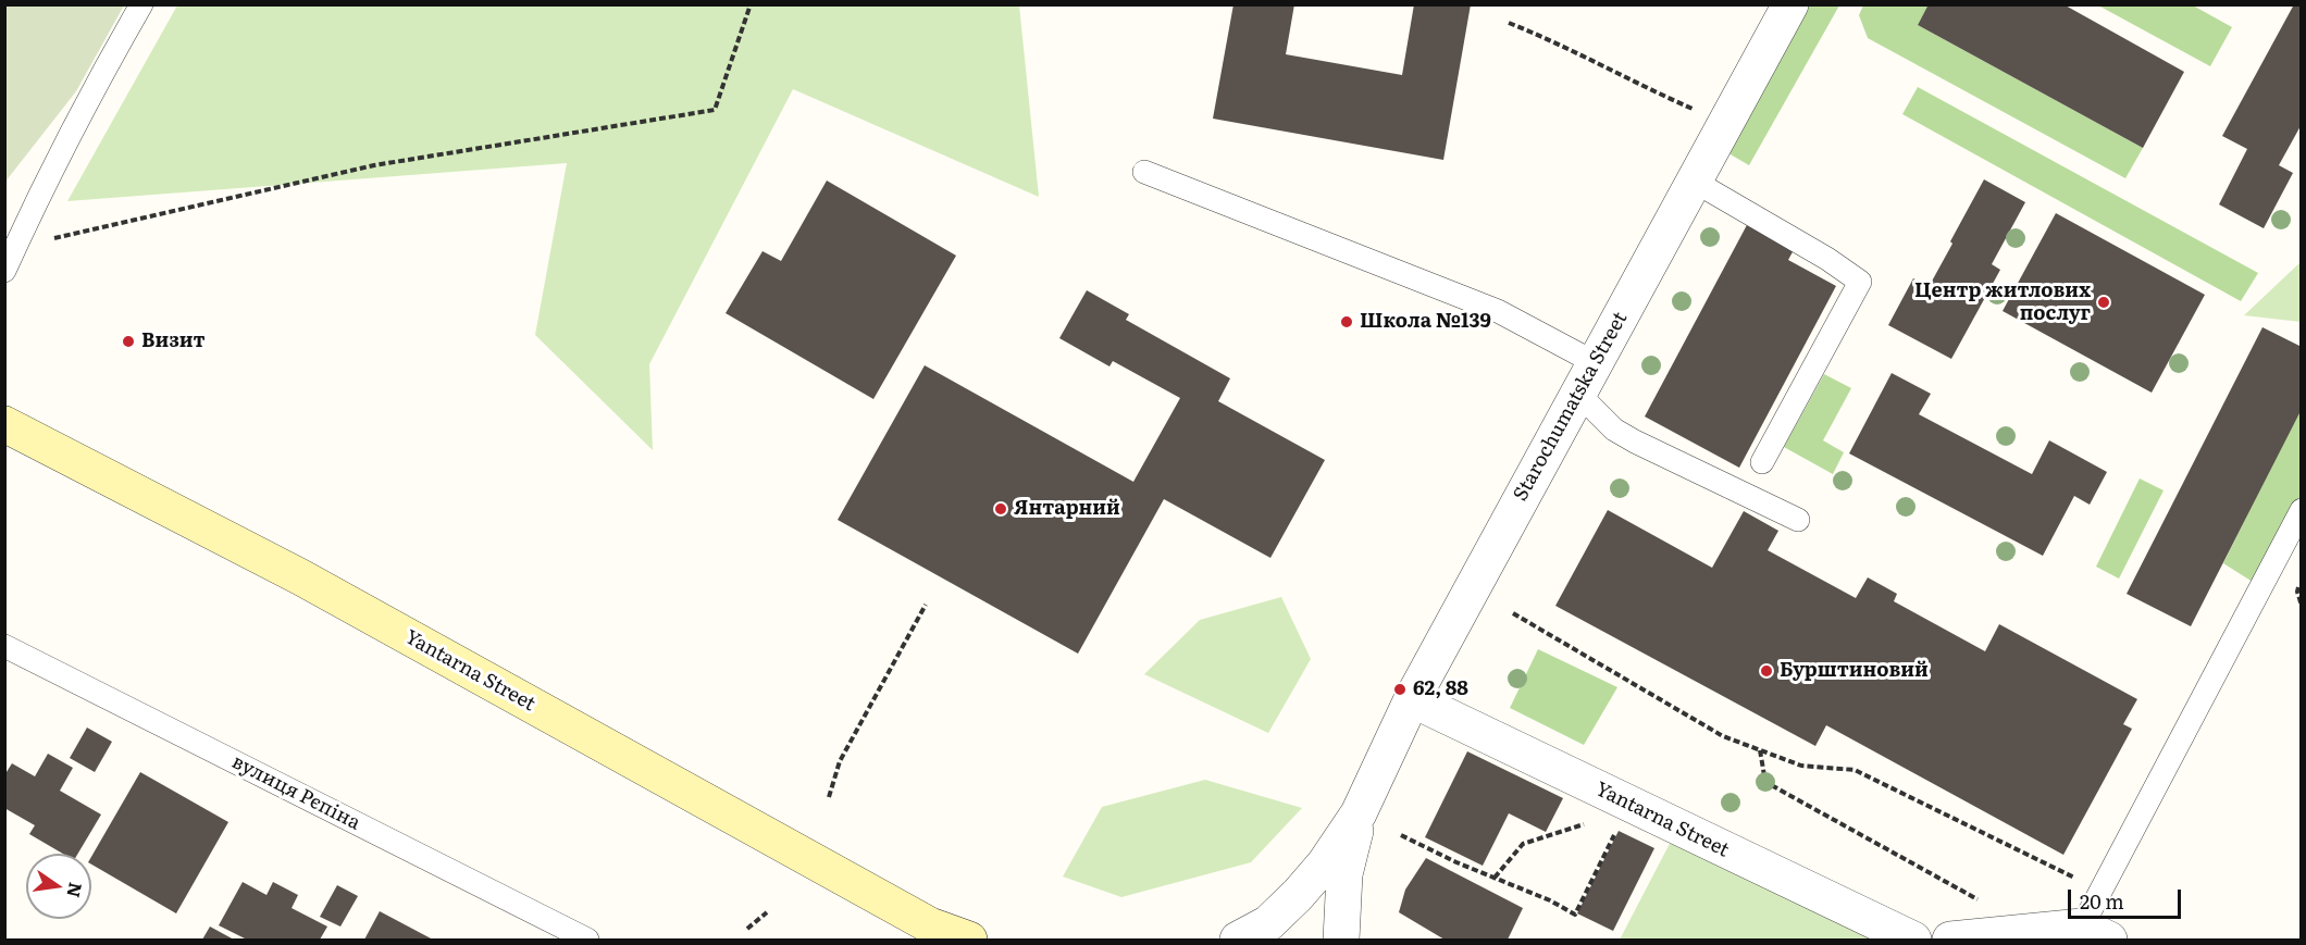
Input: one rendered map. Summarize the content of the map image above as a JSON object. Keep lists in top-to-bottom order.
{
  "streets": {
    "main road": ["Yantarna Street"],
    "street": ["Starochumatska Street"],
    "lane": ["вулиця Рєпіна"]
  },
  "crossings": [
    ["Starochumatska Street", "Yantarna Street"]
  ],
  "places": [
    "Центр житлових послуг",
    "Школа №139",
    "Визит",
    "Янтарний",
    "Бурштиновий",
    "62, 88"
  ],
  "scale_bar": "20 m",
  "north": "right"
}
